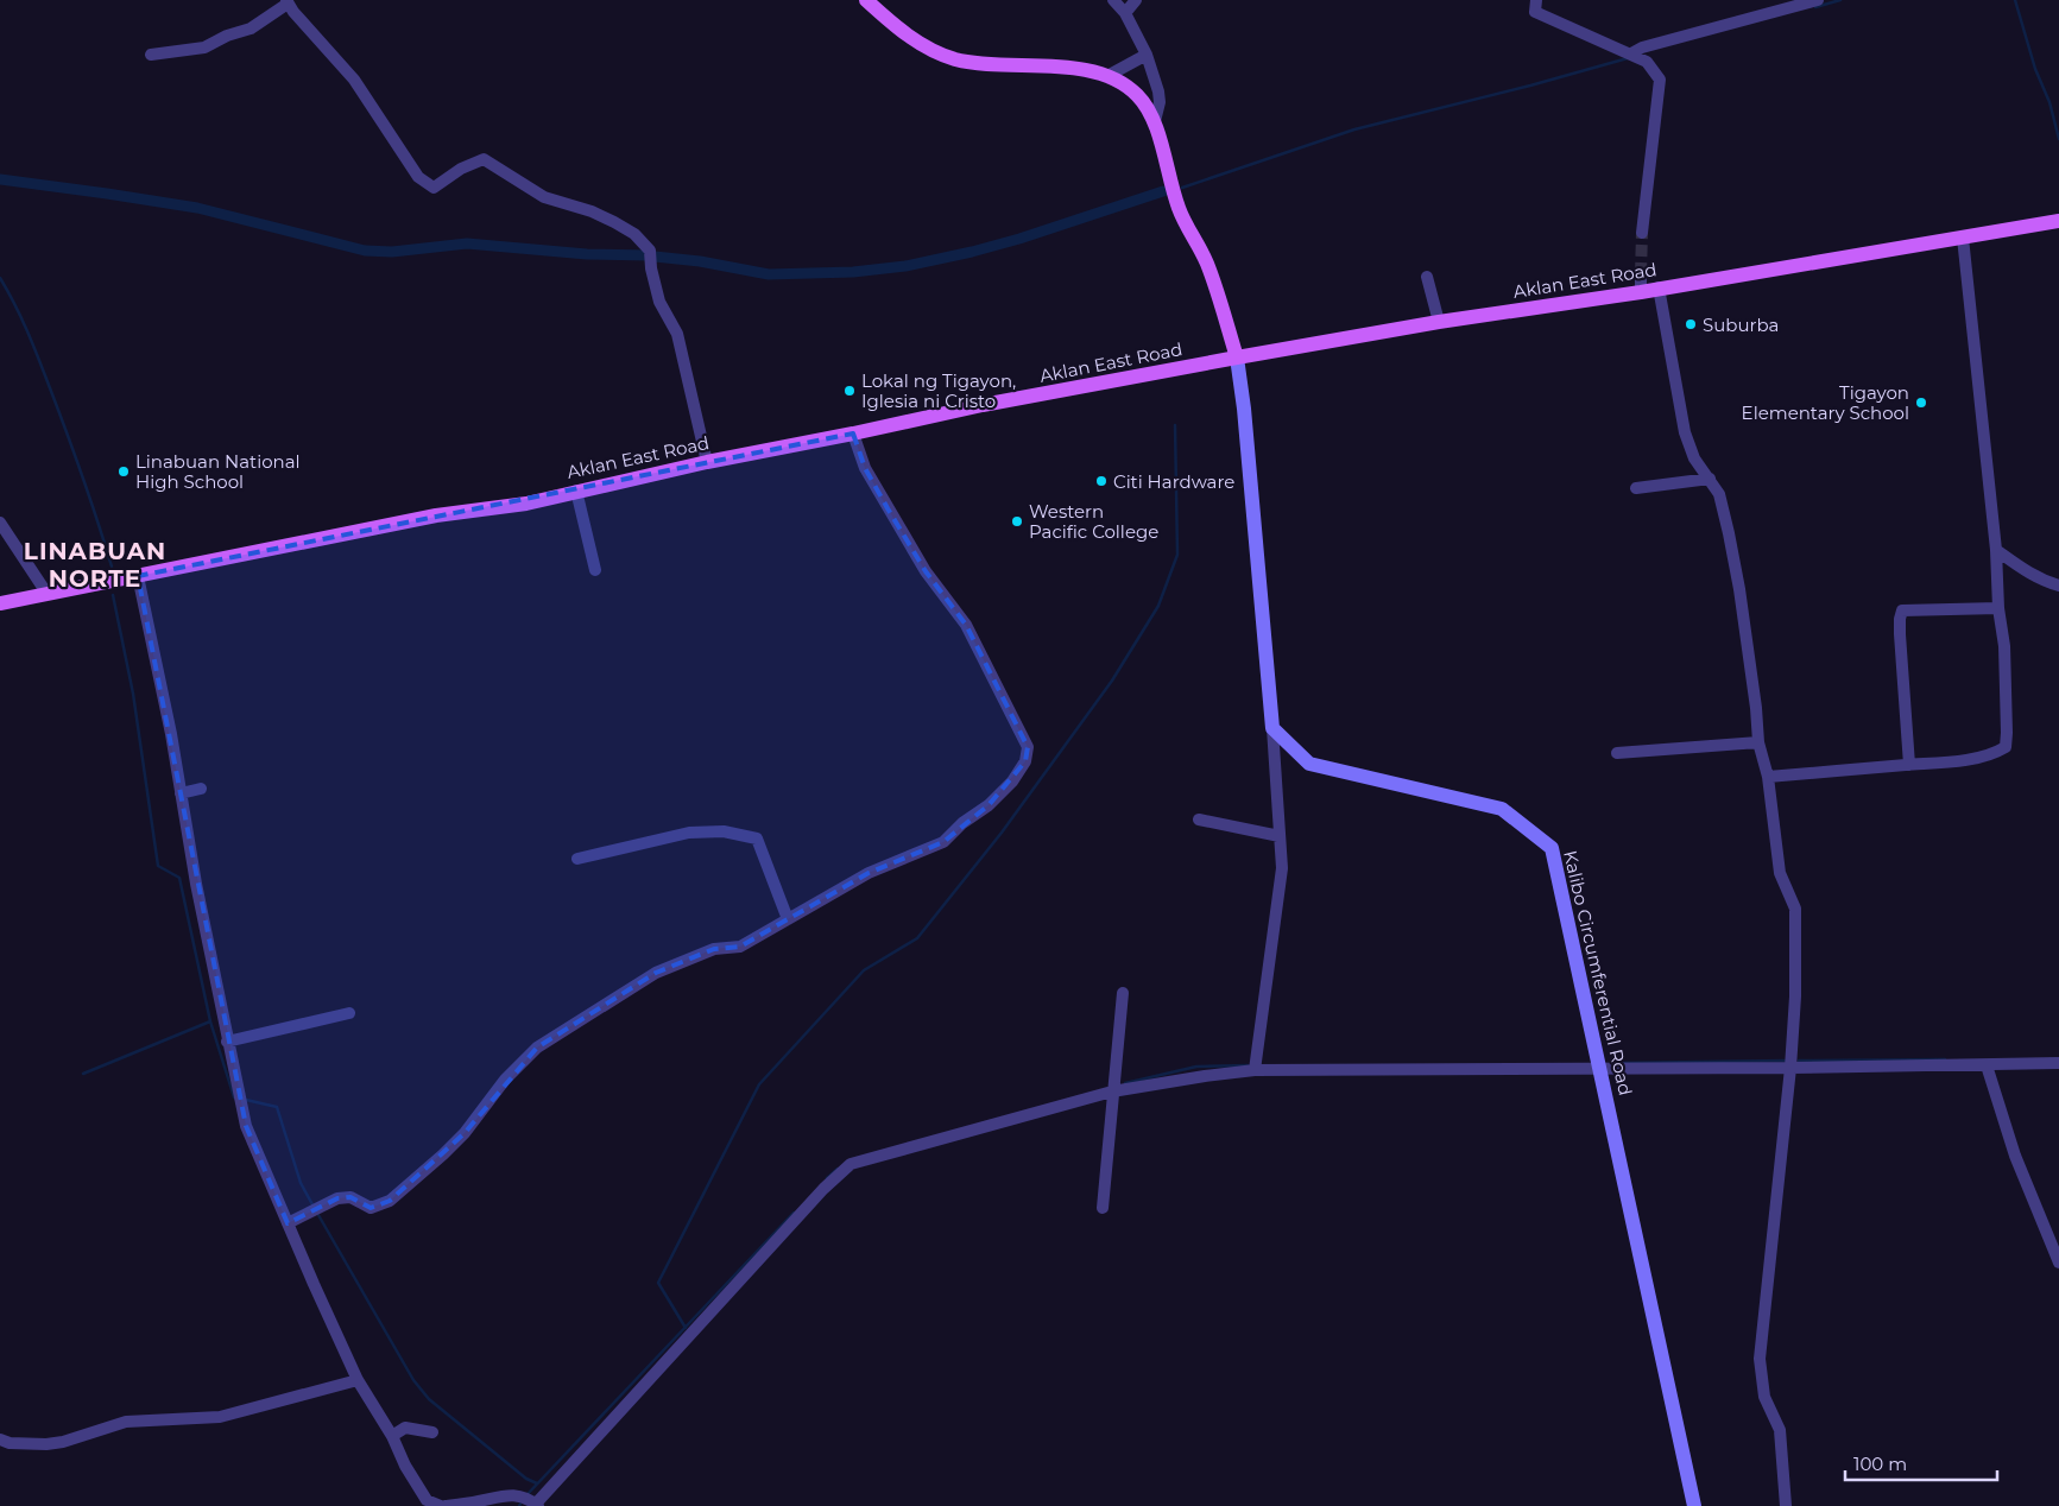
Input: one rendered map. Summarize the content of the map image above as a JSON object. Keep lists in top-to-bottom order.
{
  "streets": {
    "main road": ["Aklan East Road", "Kalibo Circumferential Road"]
  },
  "districts": ["LINABUAN NORTE"],
  "places": [
    "Suburba",
    "Lokal ng Tigayon, Iglesia ni Cristo",
    "Tigayon Elementary School",
    "Linabuan National High School",
    "Citi Hardware",
    "Western Pacific College"
  ],
  "scale_bar": "100 m"
}
